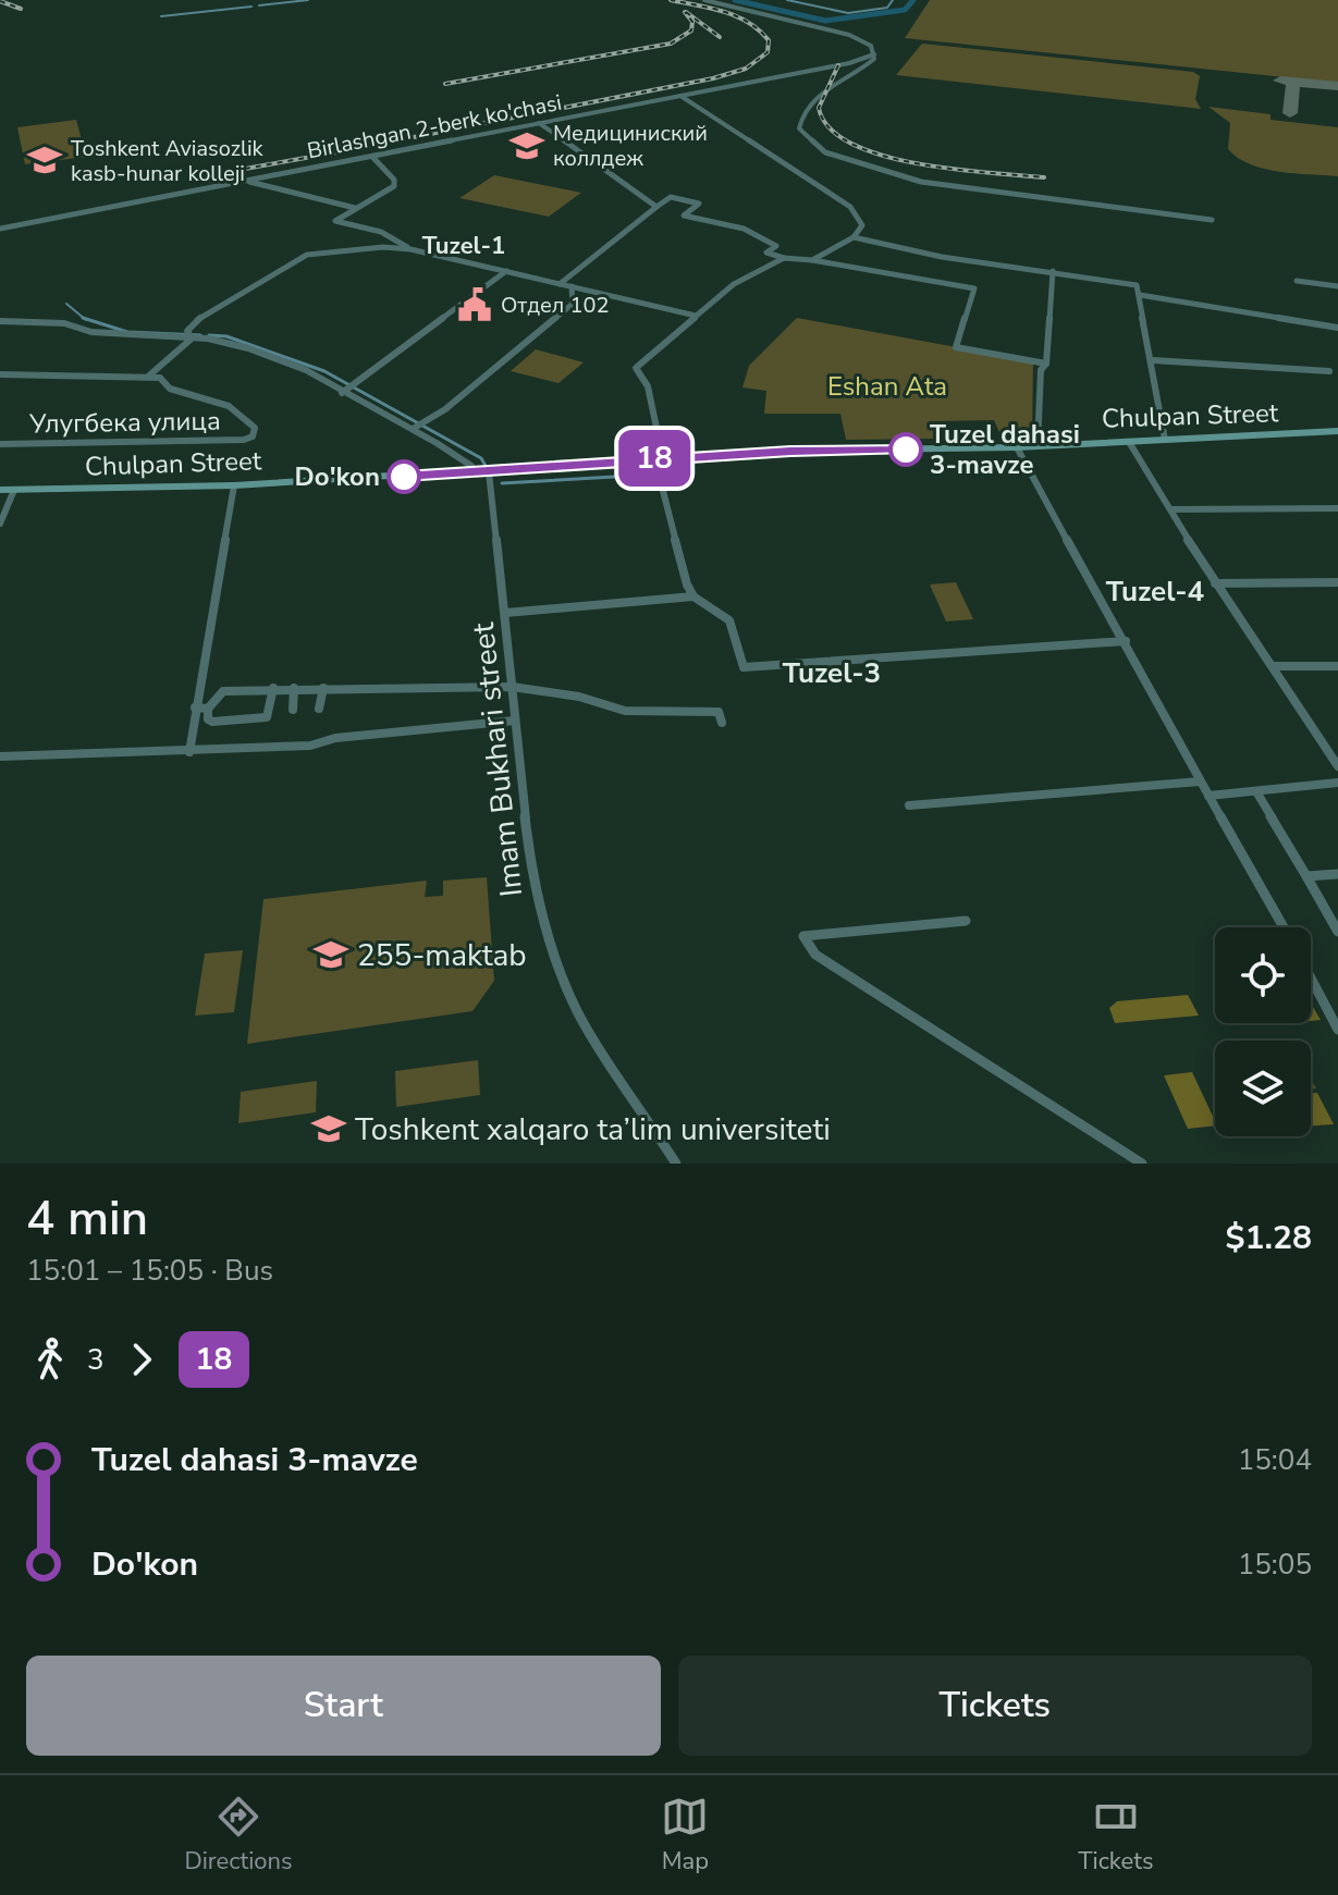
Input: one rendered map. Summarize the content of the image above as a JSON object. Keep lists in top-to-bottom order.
{
  "streets": {
    "main road": ["Chulpan Street"],
    "street": ["Birlashgan 2-berk ko'chasi", "Улугбека улица", "Imam Bukhari street"]
  },
  "crossings": [
    ["Chulpan Street", "Imam Bukhari street"]
  ],
  "districts": ["Tuzel-1", "Tuzel-4", "Tuzel-3"],
  "parks": ["Eshan Аta"],
  "places": {
    "school or university": [
      "Медициниский коллдеж",
      "Toshkent Aviasozlik kasb-hunar kolleji",
      "255-maktab",
      "Toshkent xalqaro ta’lim universiteti"
    ],
    "public building": ["Отдел 102"],
    "other": ["Tuzel dahasi 3-mavze", "Do'kon"]
  },
  "lines": ["bus line 18"],
  "page": {
    "on_map": "18",
    "heading": ["4 min", "15:01 – 15:05 · Bus", "$1.28"],
    "legs": ["3", "18"],
    "list": [
      {
        "name": "Tuzel dahasi 3-mavze",
        "value": "15:04"
      },
      {
        "name": "Do'kon",
        "value": "15:05"
      }
    ],
    "buttons": ["Start", "Tickets"],
    "tabs": ["Directions", "Map", "Tickets"]
  }
}
